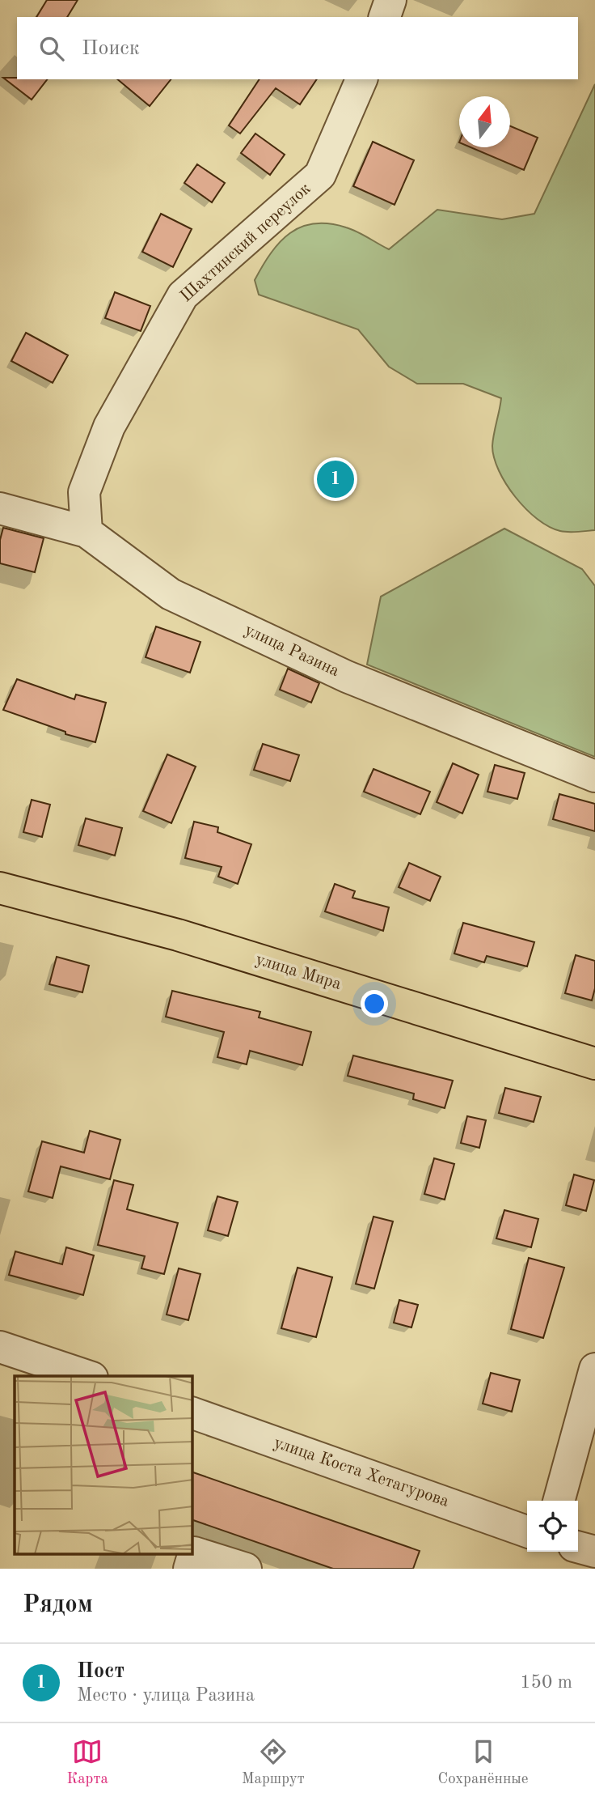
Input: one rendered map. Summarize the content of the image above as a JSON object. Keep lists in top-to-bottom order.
{
  "streets": {
    "main road": ["улица Мира"],
    "street": ["Шахтинский переулок", "улица Разина", "улица Коста Хетагурова"]
  },
  "crossings": [
    ["Шахтинский переулок", "улица Разина"]
  ],
  "north": "top",
  "page": {
    "search": "Поиск",
    "pins": "1",
    "heading": "Рядом",
    "list": [
      {
        "mark": "1",
        "name": "Пост",
        "note": "Место · улица Разина",
        "value": "150 m"
      }
    ],
    "nav": ["Карта", "Маршрут", "Сохранённые"]
  }
}
